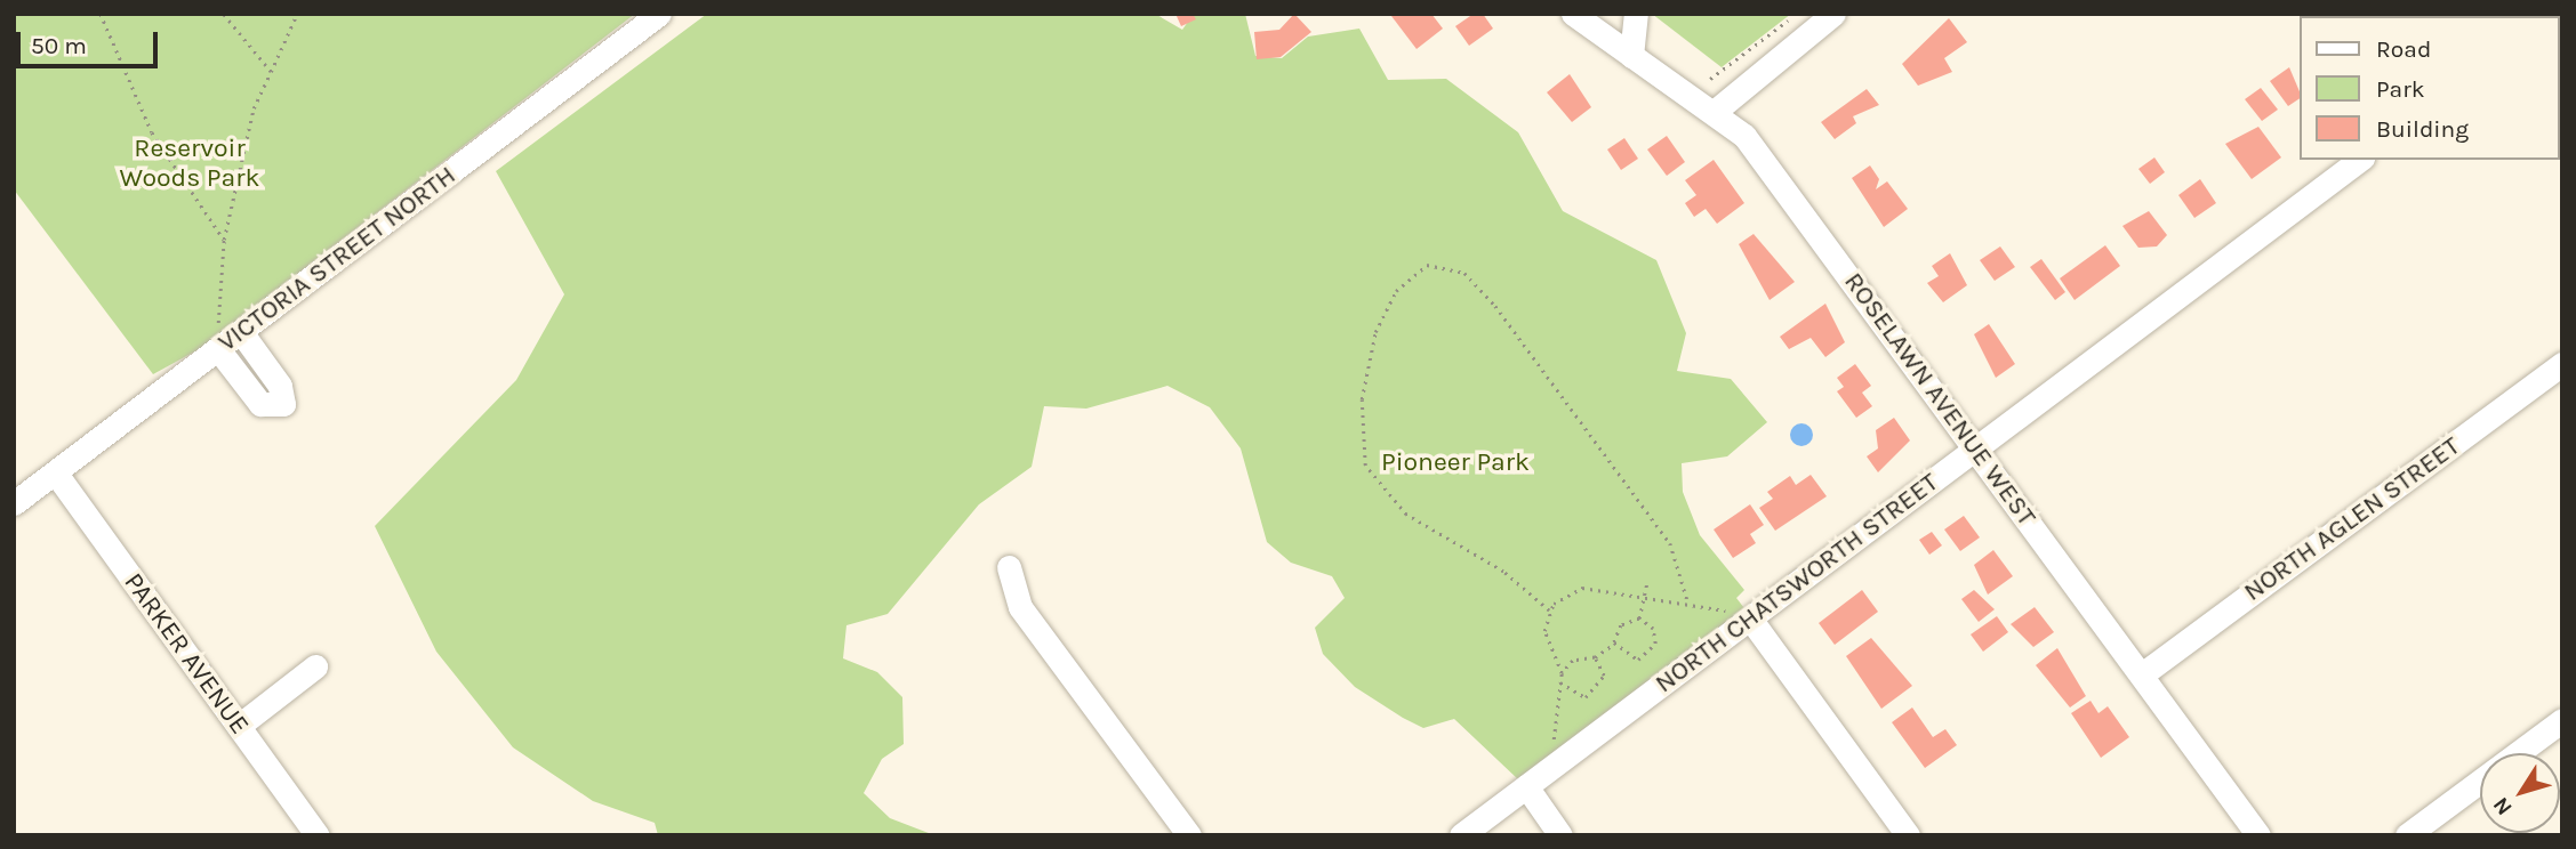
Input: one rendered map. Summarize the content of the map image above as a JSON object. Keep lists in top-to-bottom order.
{
  "streets": {
    "street": [
      "VICTORIA STREET NORTH",
      "ROSELAWN AVENUE WEST",
      "NORTH AGLEN STREET",
      "NORTH CHATSWORTH STREET",
      "PARKER AVENUE"
    ]
  },
  "crossings": [
    ["VICTORIA STREET NORTH", "PARKER AVENUE"],
    ["ROSELAWN AVENUE WEST", "NORTH AGLEN STREET"],
    ["ROSELAWN AVENUE WEST", "NORTH CHATSWORTH STREET"]
  ],
  "parks": ["Reservoir Woods Park", "Pioneer Park"],
  "legend": ["Road", "Park", "Building"],
  "scale_bar": "50 m",
  "north": "bottom left"
}
